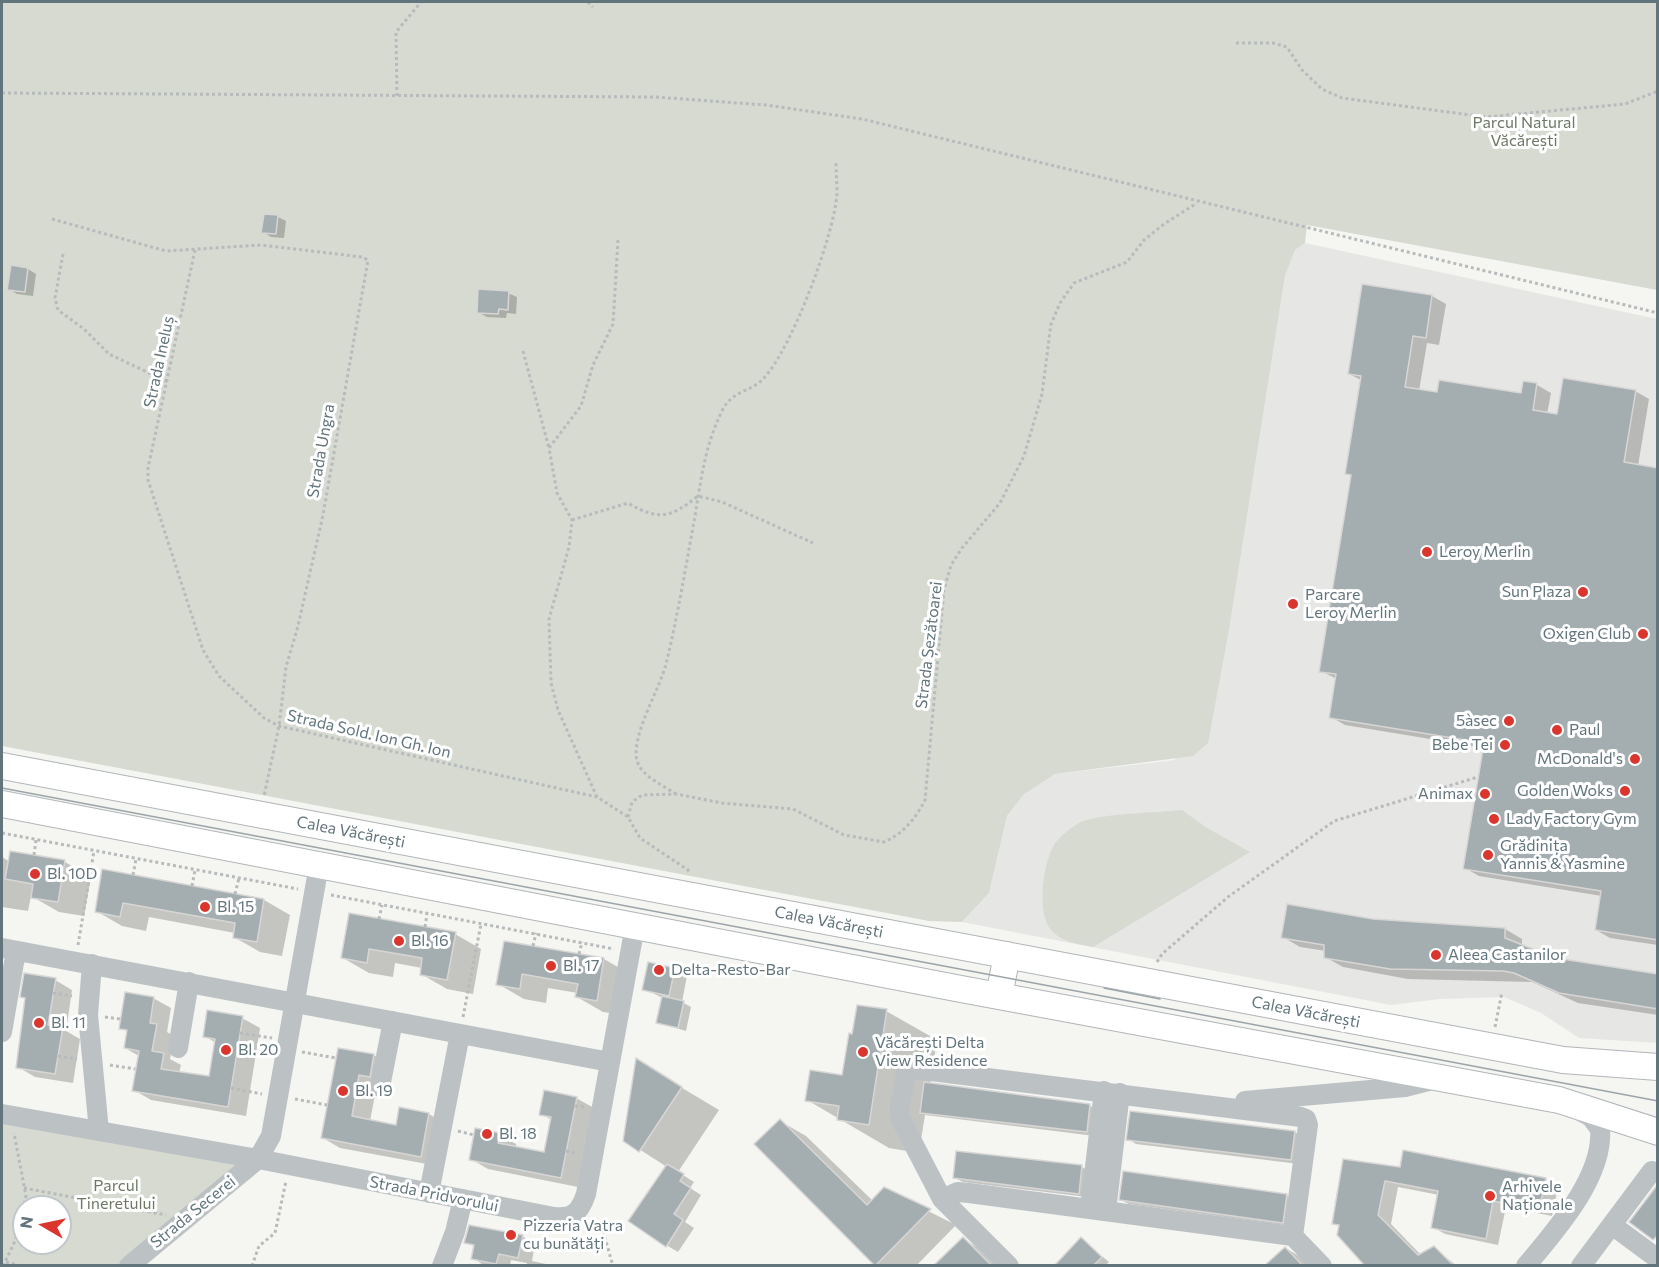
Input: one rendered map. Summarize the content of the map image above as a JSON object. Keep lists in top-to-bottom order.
{
  "streets": {
    "main road": ["Calea Văcărești"],
    "street": ["Strada Pridvorului", "Strada Secerei"],
    "path": [
      "Strada Ineluș",
      "Strada Ungra",
      "Strada Șezătoarei",
      "Strada Sold. Ion Gh. Ion"
    ]
  },
  "crossings": [
    ["Strada Ineluș", "Strada Ungra"],
    ["Strada Ineluș", "Strada Sold. Ion Gh. Ion"],
    ["Strada Ungra", "Strada Sold. Ion Gh. Ion"],
    ["Strada Ungra", "Calea Văcărești"],
    ["Strada Pridvorului", "Strada Secerei"]
  ],
  "parks": ["Parcul Natural Văcărești", "Parcul Tineretului"],
  "places": [
    "Leroy Merlin",
    "Sun Plaza",
    "Parcare Leroy Merlin",
    "Oxigen Club",
    "5àsec",
    "Paul",
    "Bebe Tei",
    "McDonald's",
    "Golden Woks",
    "Animax",
    "Lady Factory Gym",
    "Grădinița Yannis & Yasmine",
    "Bl. 10D",
    "Bl. 15",
    "Bl. 16",
    "Aleea Castanilor",
    "Bl. 17",
    "Delta-Resto-Bar",
    "Bl. 11",
    "Bl. 20",
    "Văcărești Delta View Residence",
    "Bl. 19",
    "Bl. 18",
    "Arhivele Naționale",
    "Pizzeria Vatra cu bunătăți"
  ],
  "north": "left"
}
